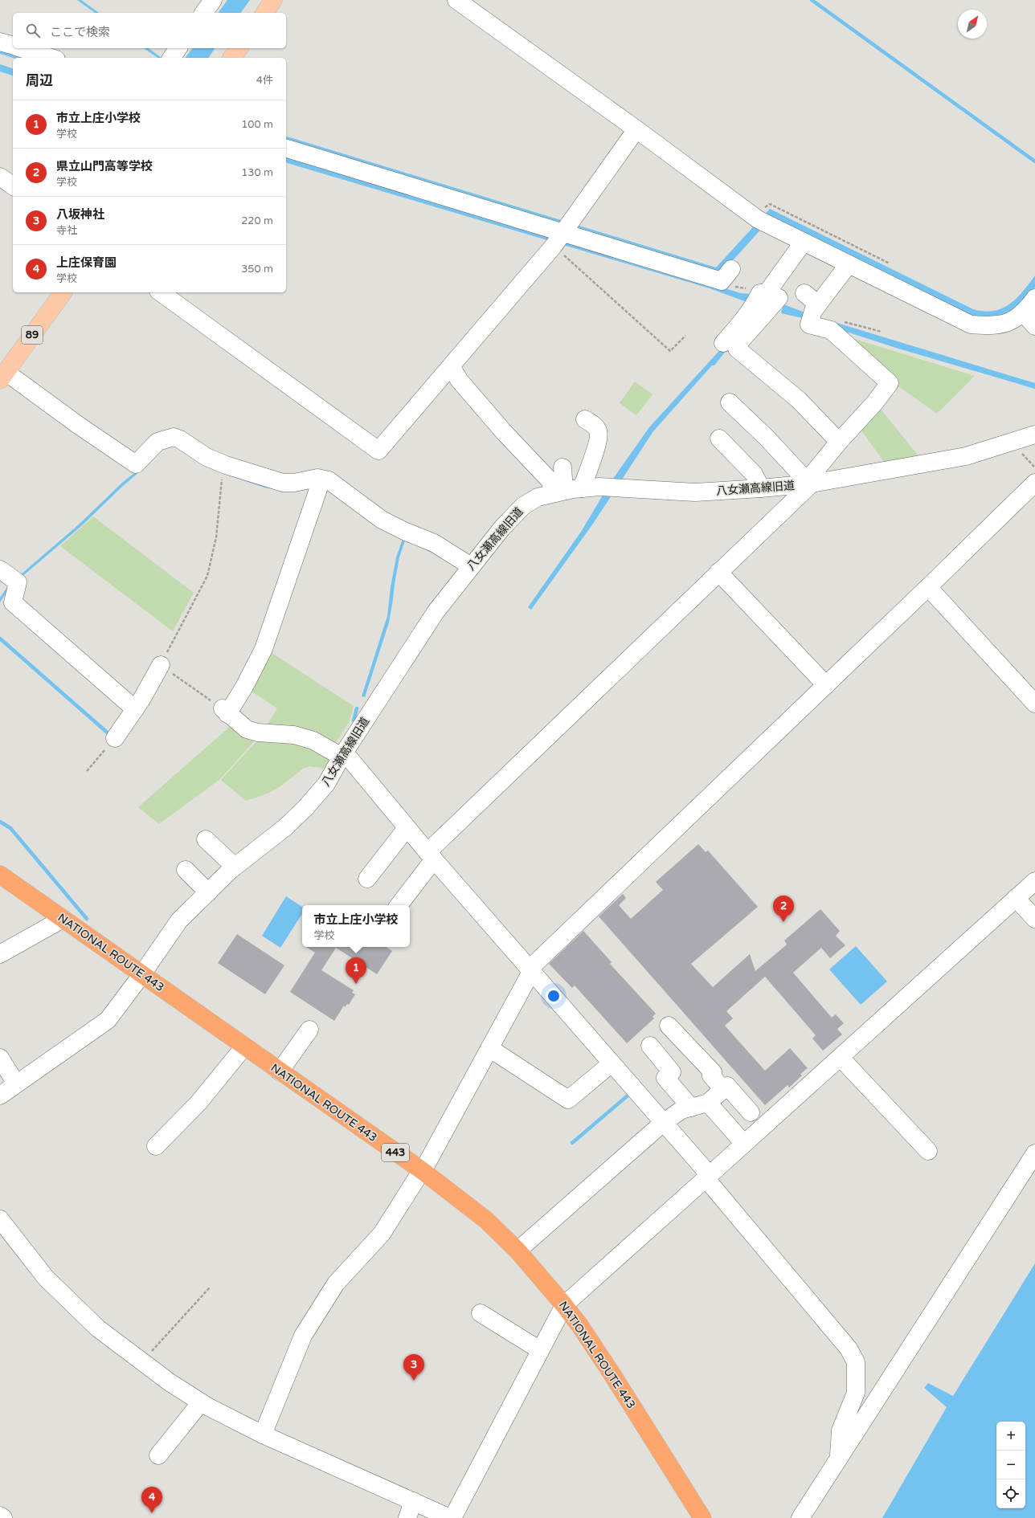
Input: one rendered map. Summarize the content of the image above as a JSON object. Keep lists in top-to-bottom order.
{
  "streets": {
    "highway": ["NATIONAL ROUTE 443", "443"],
    "main road": ["89"],
    "street": ["八女瀬高線旧道"]
  },
  "crossings": [
    ["八女瀬高線旧道", "NATIONAL ROUTE 443"]
  ],
  "north": "top right",
  "page": {
    "search": "ここで検索",
    "heading": ["周辺", "4件"],
    "list": [
      {
        "mark": "1",
        "name": "市立上庄小学校",
        "note": "学校",
        "value": "100 m"
      },
      {
        "mark": "2",
        "name": "県立山門高等学校",
        "note": "学校",
        "value": "130 m"
      },
      {
        "mark": "3",
        "name": "八坂神社",
        "note": "寺社",
        "value": "220 m"
      },
      {
        "mark": "4",
        "name": "上庄保育園",
        "note": "学校",
        "value": "350 m"
      }
    ],
    "pins": [
      "2",
      "1",
      "3",
      "4"
    ],
    "popup": ["市立上庄小学校", "学校"],
    "map_buttons": ["+", "−"]
  }
}
